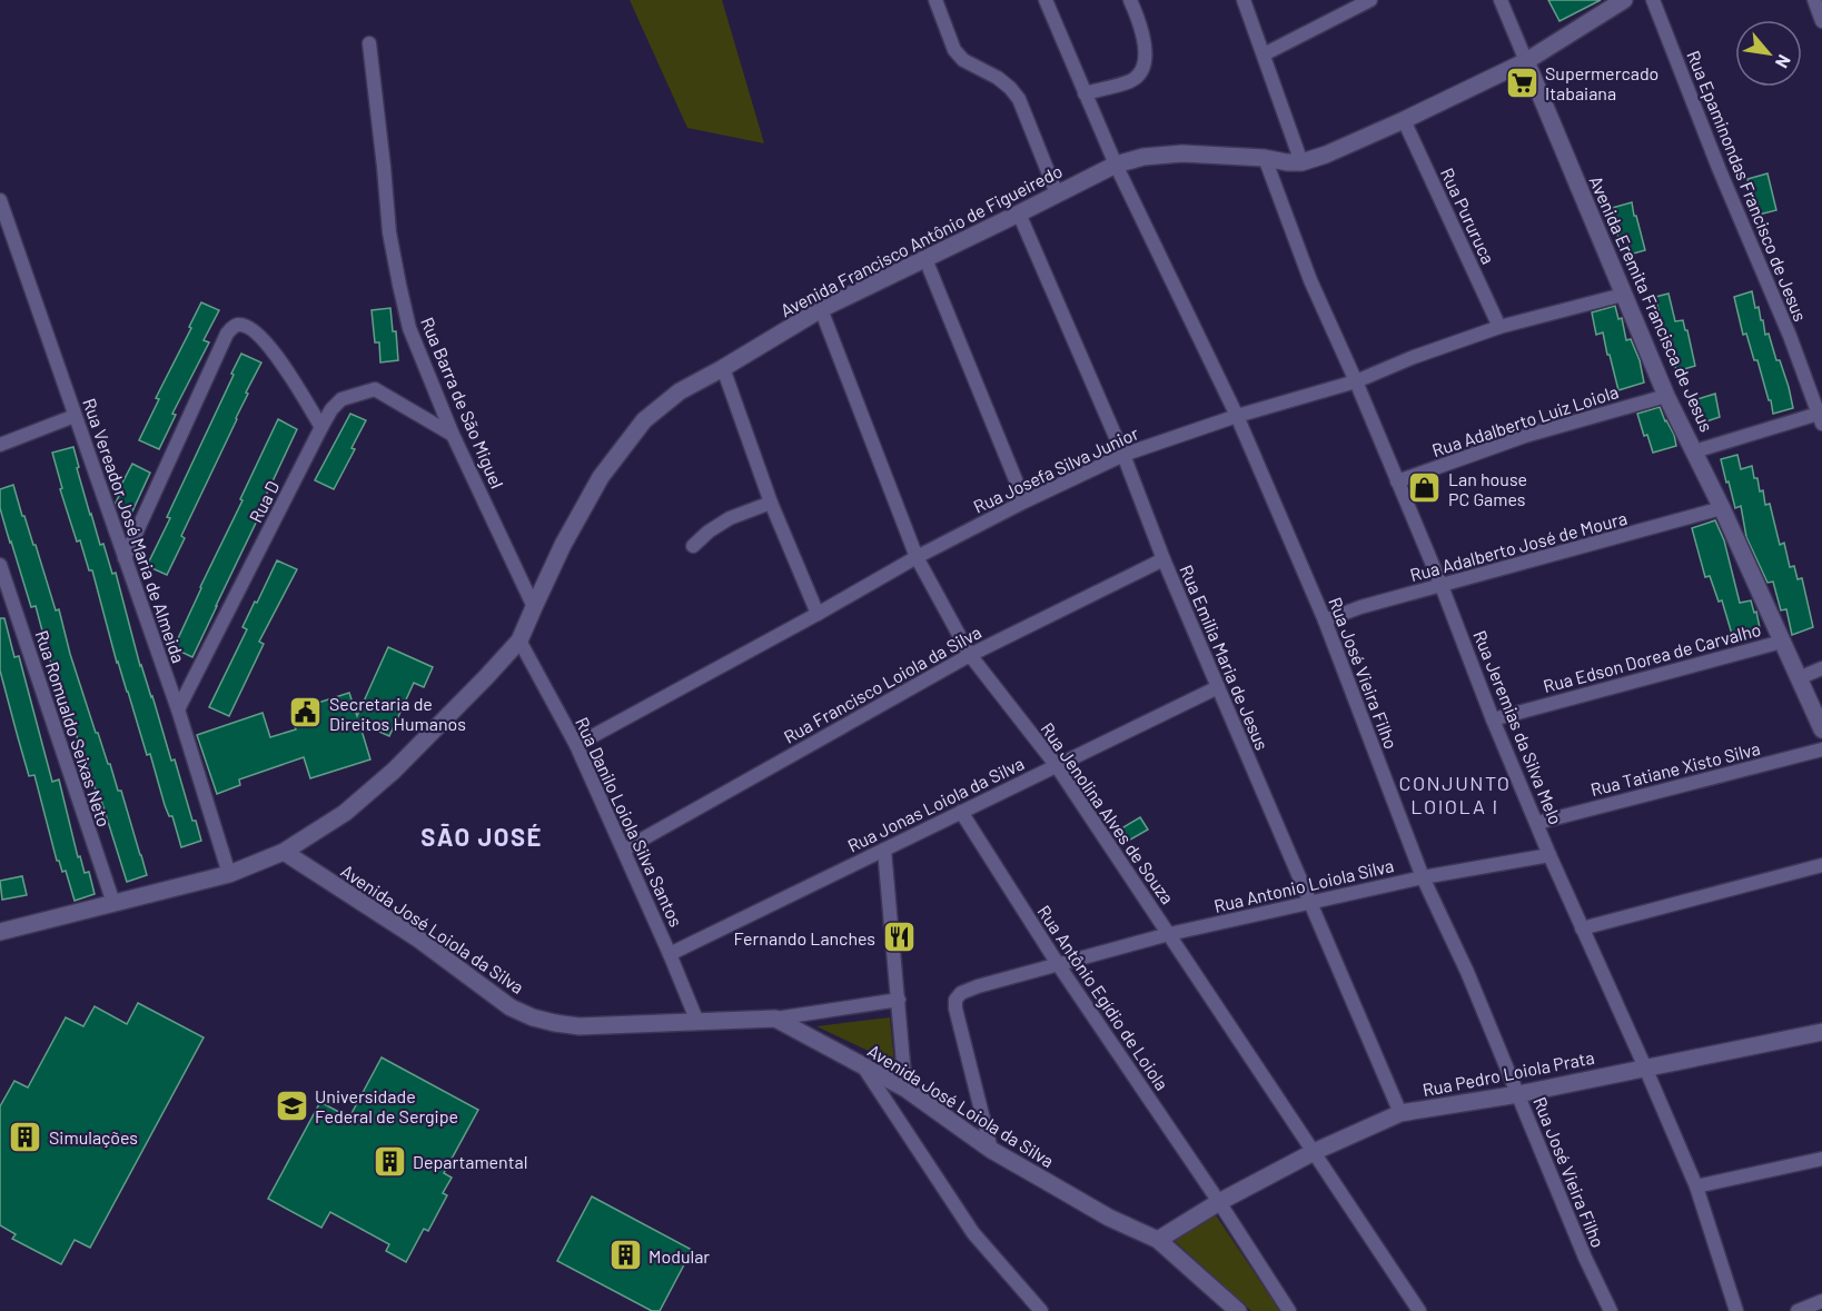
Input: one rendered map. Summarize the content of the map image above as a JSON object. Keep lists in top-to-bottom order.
{
  "streets": {
    "street": [
      "Rua Epaminondas Francisco de Jesus",
      "Rua Pururuca",
      "Avenida Francisco Antônio de Figueiredo",
      "Avenida Eremita Francisca de Jesus",
      "Rua Barra de São Miguel",
      "Rua Adalberto Luiz Loiola",
      "Rua Josefa Silva Junior",
      "Rua D",
      "Rua Vereador José Maria de Almeida",
      "Rua Adalberto José de Moura",
      "Rua Emilia Maria de Jesus",
      "Rua Edson Dorea de Carvalho",
      "Rua José Vieira Filho",
      "Rua Francisco Loiola da Silva",
      "Rua Jeremias da Silva Melo",
      "Rua Romualdo Seixas Neto",
      "Rua Tatiane Xisto Silva",
      "Rua Jonas Loiola da Silva",
      "Rua Jenolina Alves de Souza",
      "Rua Danilo Loiola Silva Santos",
      "Rua Antonio Loiola Silva",
      "Avenida José Loiola da Silva",
      "Rua Antônio Egídio de Loiola",
      "Rua Pedro Loiola Prata"
    ]
  },
  "crossings": [
    ["Rua Pururuca", "Avenida Francisco Antônio de Figueiredo"],
    ["Rua Pururuca", "Rua Josefa Silva Junior"],
    ["Avenida Francisco Antônio de Figueiredo", "Avenida Eremita Francisca de Jesus"],
    ["Avenida Francisco Antônio de Figueiredo", "Rua Barra de São Miguel"],
    ["Avenida Francisco Antônio de Figueiredo", "Rua Vereador José Maria de Almeida"],
    ["Avenida Francisco Antônio de Figueiredo", "Rua Emilia Maria de Jesus"],
    ["Avenida Francisco Antônio de Figueiredo", "Rua José Vieira Filho"],
    ["Avenida Francisco Antônio de Figueiredo", "Rua Jeremias da Silva Melo"],
    ["Avenida Francisco Antônio de Figueiredo", "Rua Romualdo Seixas Neto"],
    ["Avenida Francisco Antônio de Figueiredo", "Rua Jenolina Alves de Souza"],
    ["Avenida Francisco Antônio de Figueiredo", "Rua Danilo Loiola Silva Santos"],
    ["Avenida Francisco Antônio de Figueiredo", "Avenida José Loiola da Silva"],
    ["Avenida Eremita Francisca de Jesus", "Rua Adalberto Luiz Loiola"],
    ["Avenida Eremita Francisca de Jesus", "Rua Josefa Silva Junior"],
    ["Avenida Eremita Francisca de Jesus", "Rua Adalberto José de Moura"],
    ["Avenida Eremita Francisca de Jesus", "Rua Edson Dorea de Carvalho"],
    ["Rua Barra de São Miguel", "Rua D"],
    ["Rua Adalberto Luiz Loiola", "Rua Jeremias da Silva Melo"],
    ["Rua Josefa Silva Junior", "Rua Emilia Maria de Jesus"],
    ["Rua Josefa Silva Junior", "Rua José Vieira Filho"],
    ["Rua Josefa Silva Junior", "Rua Jeremias da Silva Melo"],
    ["Rua Josefa Silva Junior", "Rua Jenolina Alves de Souza"],
    ["Rua Josefa Silva Junior", "Rua Danilo Loiola Silva Santos"],
    ["Rua D", "Rua Vereador José Maria de Almeida"],
    ["Rua Adalberto José de Moura", "Rua José Vieira Filho"],
    ["Rua Adalberto José de Moura", "Rua Jeremias da Silva Melo"],
    ["Rua Emilia Maria de Jesus", "Rua Francisco Loiola da Silva"],
    ["Rua Emilia Maria de Jesus", "Rua Jonas Loiola da Silva"],
    ["Rua Emilia Maria de Jesus", "Rua Antonio Loiola Silva"],
    ["Rua Emilia Maria de Jesus", "Rua Pedro Loiola Prata"],
    ["Rua Edson Dorea de Carvalho", "Rua Jeremias da Silva Melo"],
    ["Rua José Vieira Filho", "Rua Antonio Loiola Silva"],
    ["Rua José Vieira Filho", "Rua Pedro Loiola Prata"],
    ["Rua Francisco Loiola da Silva", "Rua Jenolina Alves de Souza"],
    ["Rua Francisco Loiola da Silva", "Rua Danilo Loiola Silva Santos"],
    ["Rua Jeremias da Silva Melo", "Rua Tatiane Xisto Silva"],
    ["Rua Jeremias da Silva Melo", "Rua Antonio Loiola Silva"],
    ["Rua Jeremias da Silva Melo", "Rua Pedro Loiola Prata"],
    ["Rua Jonas Loiola da Silva", "Rua Jenolina Alves de Souza"],
    ["Rua Jonas Loiola da Silva", "Rua Danilo Loiola Silva Santos"],
    ["Rua Jonas Loiola da Silva", "Rua Antônio Egídio de Loiola"],
    ["Rua Jenolina Alves de Souza", "Rua Antonio Loiola Silva"],
    ["Rua Jenolina Alves de Souza", "Rua Pedro Loiola Prata"],
    ["Rua Danilo Loiola Silva Santos", "Avenida José Loiola da Silva"],
    ["Rua Antonio Loiola Silva", "Avenida José Loiola da Silva"],
    ["Rua Antonio Loiola Silva", "Rua Antônio Egídio de Loiola"],
    ["Avenida José Loiola da Silva", "Rua Pedro Loiola Prata"],
    ["Rua Antônio Egídio de Loiola", "Rua Pedro Loiola Prata"]
  ],
  "districts": ["CONJUNTO LOIOLA I", "SÃO JOSÉ"],
  "places": {
    "supermarket": ["Supermercado Itabaiana"],
    "shop": ["Lan house PC Games"],
    "public building": ["Secretaria de Direitos Humanos"],
    "restaurant": ["Fernando Lanches"],
    "school or university": ["Universidade Federal de Sergipe"],
    "building": ["Simulações", "Departamental", "Modular"]
  },
  "north": "bottom right"
}
